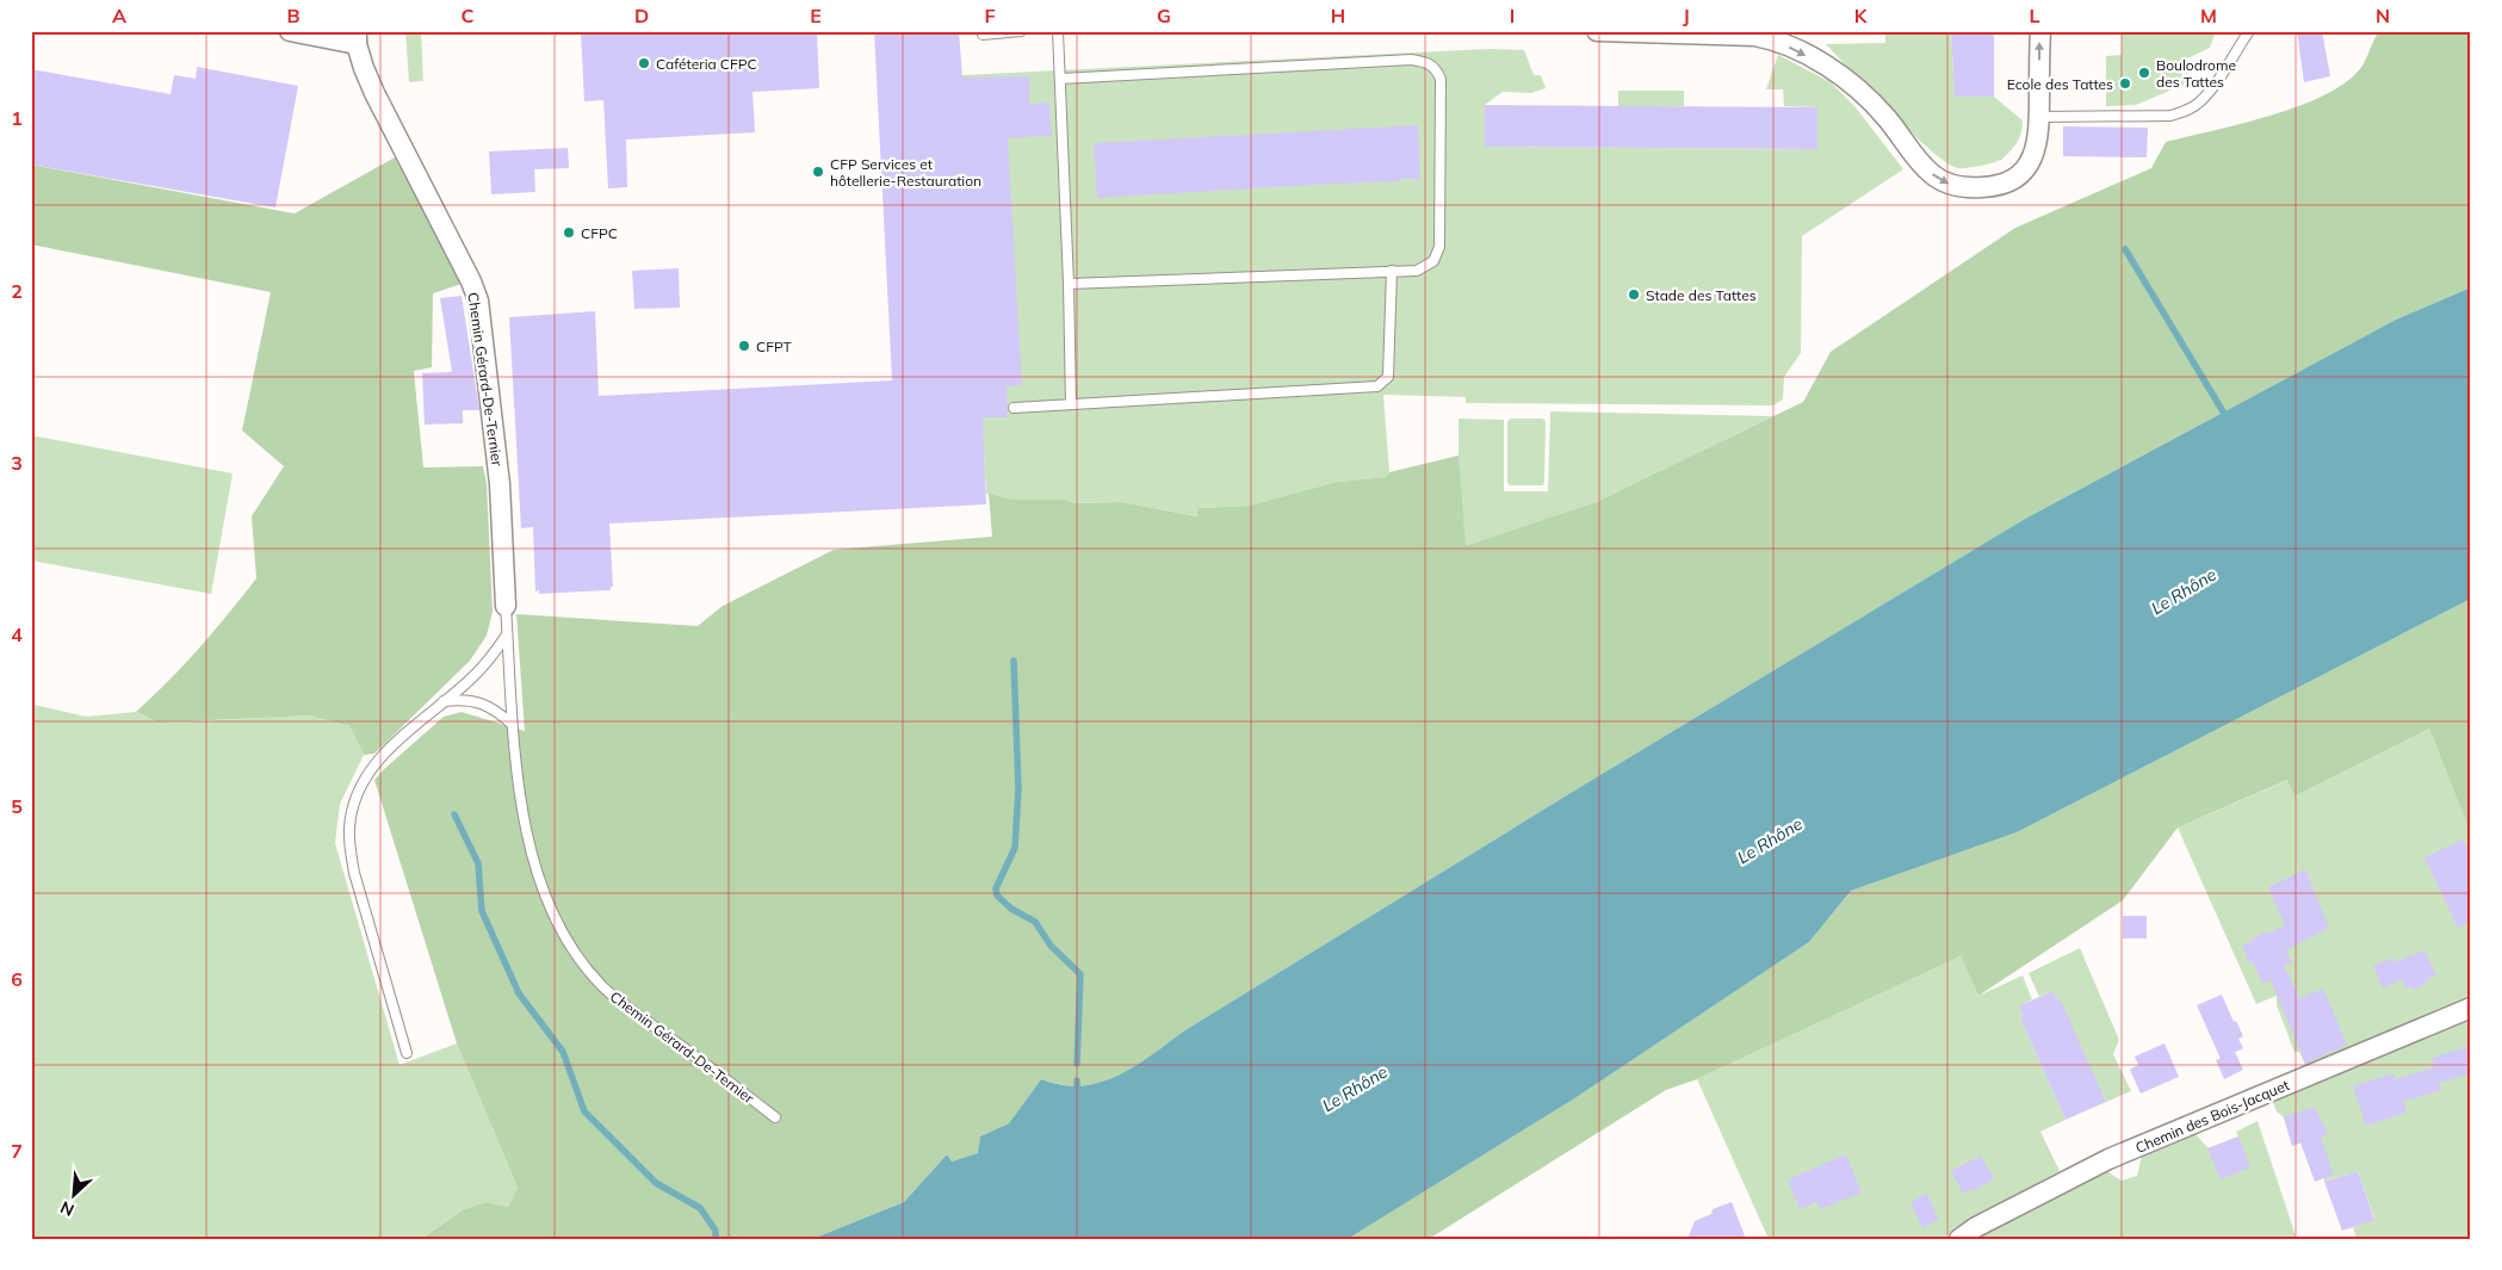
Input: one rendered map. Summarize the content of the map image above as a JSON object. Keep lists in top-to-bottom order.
{
  "streets": {
    "street": ["Chemin Gérard-De-Ternier", "Chemin des Bois-Jacquet"]
  },
  "water": ["Le Rhône"],
  "places": [
    "Caféteria CFPC",
    "Boulodrome des Tattes",
    "Ecole des Tattes",
    "CFP Services et hôtellerie-Restauration",
    "CFPC",
    "Stade des Tattes",
    "CFPT"
  ],
  "north": "bottom left",
  "grid": {
    "columns": [
      "A",
      "B",
      "C",
      "D",
      "E",
      "F",
      "G",
      "H",
      "I",
      "J",
      "K",
      "L",
      "M",
      "N"
    ],
    "rows": [
      "1",
      "2",
      "3",
      "4",
      "5",
      "6",
      "7"
    ]
  }
}
